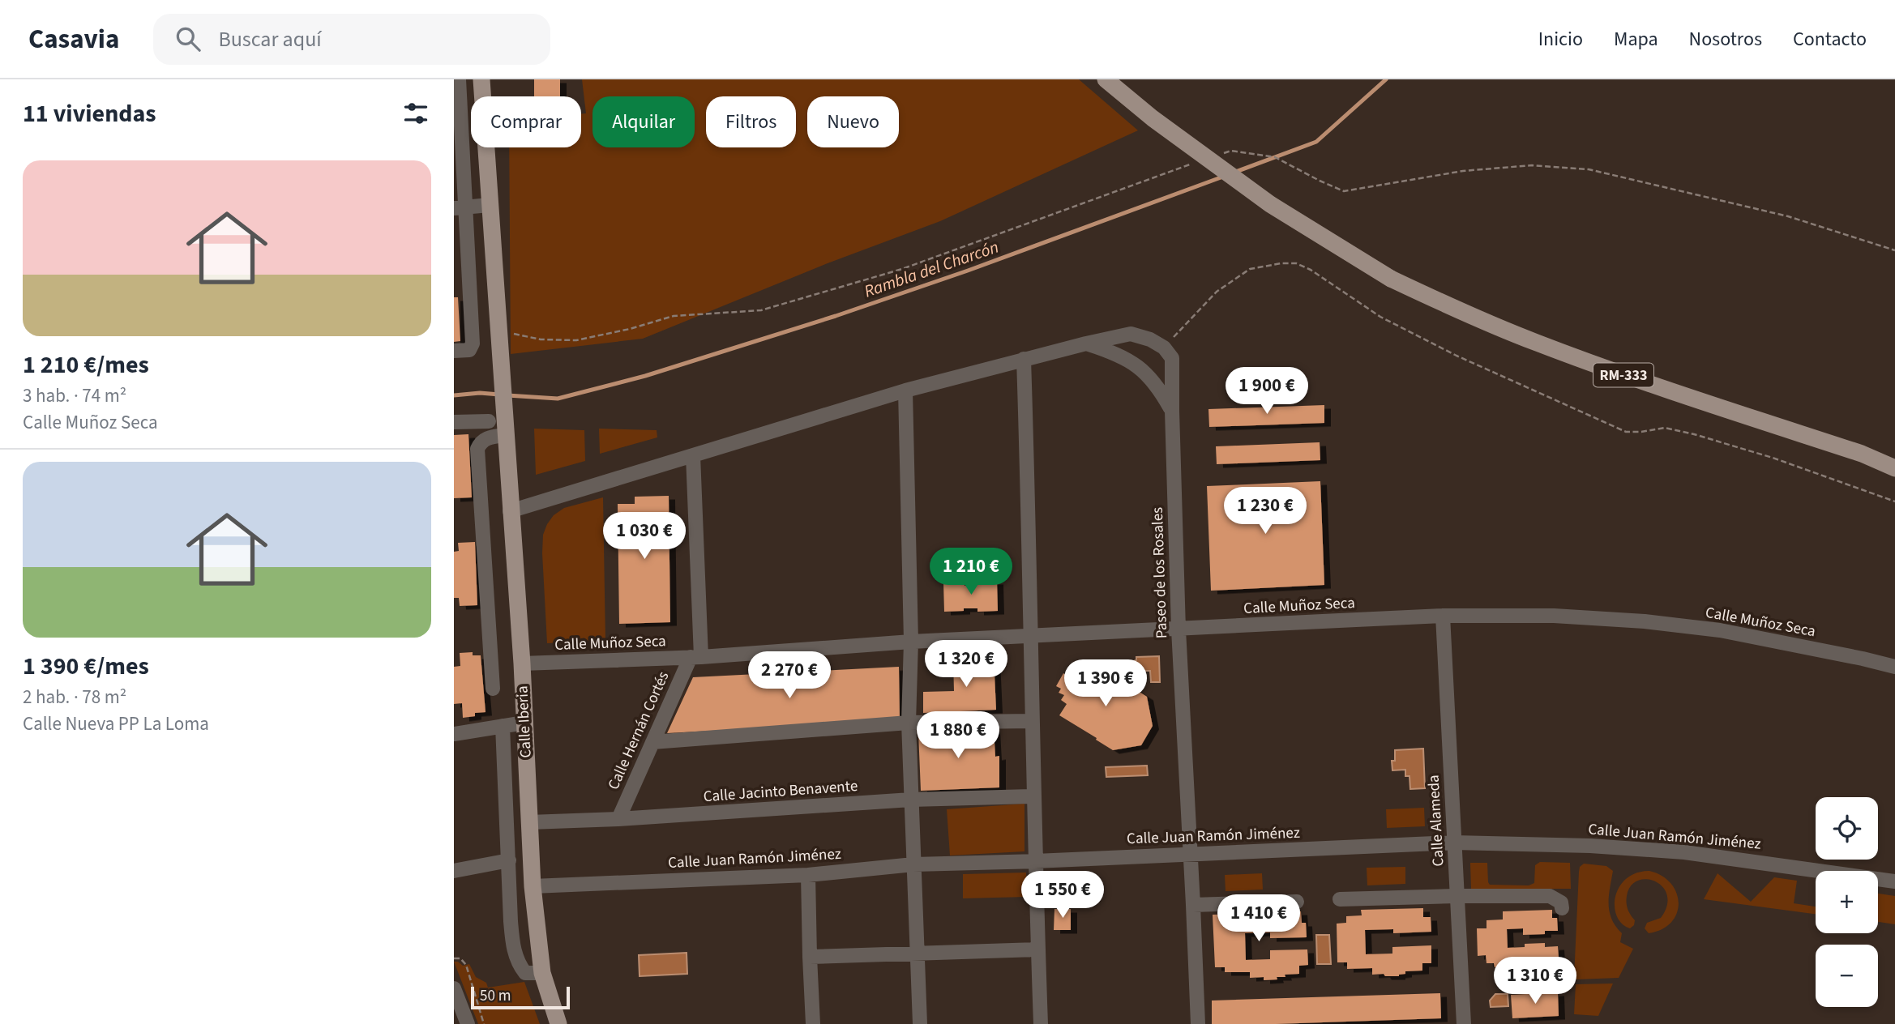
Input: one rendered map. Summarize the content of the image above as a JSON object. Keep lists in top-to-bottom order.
{
  "streets": {
    "main road": ["RM-333", "Calle Iberia"],
    "street": [
      "Paseo de los Rosales",
      "Calle Muñoz Seca",
      "Calle Hernán Cortés",
      "Calle Jacinto Benavente",
      "Calle Alameda",
      "Calle Juan Ramón Jiménez"
    ]
  },
  "crossings": [
    ["Paseo de los Rosales", "Calle Muñoz Seca"],
    ["Paseo de los Rosales", "Calle Juan Ramón Jiménez"],
    ["Calle Muñoz Seca", "Calle Iberia"],
    ["Calle Muñoz Seca", "Calle Hernán Cortés"],
    ["Calle Muñoz Seca", "Calle Alameda"],
    ["Calle Iberia", "Calle Jacinto Benavente"],
    ["Calle Iberia", "Calle Juan Ramón Jiménez"],
    ["Calle Hernán Cortés", "Calle Jacinto Benavente"],
    ["Calle Alameda", "Calle Juan Ramón Jiménez"]
  ],
  "water": ["Rambla del Charcón"],
  "scale_bar": "50 m",
  "page": {
    "header": "Casavia",
    "search": "Buscar aquí",
    "nav": [
      "Inicio",
      "Mapa",
      "Nosotros",
      "Contacto"
    ],
    "heading": "11 viviendas",
    "chip": [
      "Comprar",
      "Alquilar",
      "Filtros",
      "Nuevo"
    ],
    "list": [
      {
        "name": "1 210 €/mes",
        "note": "3 hab. · 74 m² · Calle Muñoz Seca"
      },
      {
        "name": "1 390 €/mes",
        "note": "2 hab. · 78 m² · Calle Nueva PP La Loma"
      }
    ],
    "price": [
      "1 900 €",
      "1 230 €",
      "1 030 €",
      "1 210 €",
      "1 320 €",
      "2 270 €",
      "1 390 €",
      "1 880 €",
      "1 550 €",
      "1 410 €",
      "1 310 €"
    ],
    "map_buttons": ["+", "−"],
    "scale": "50 m"
  }
}
